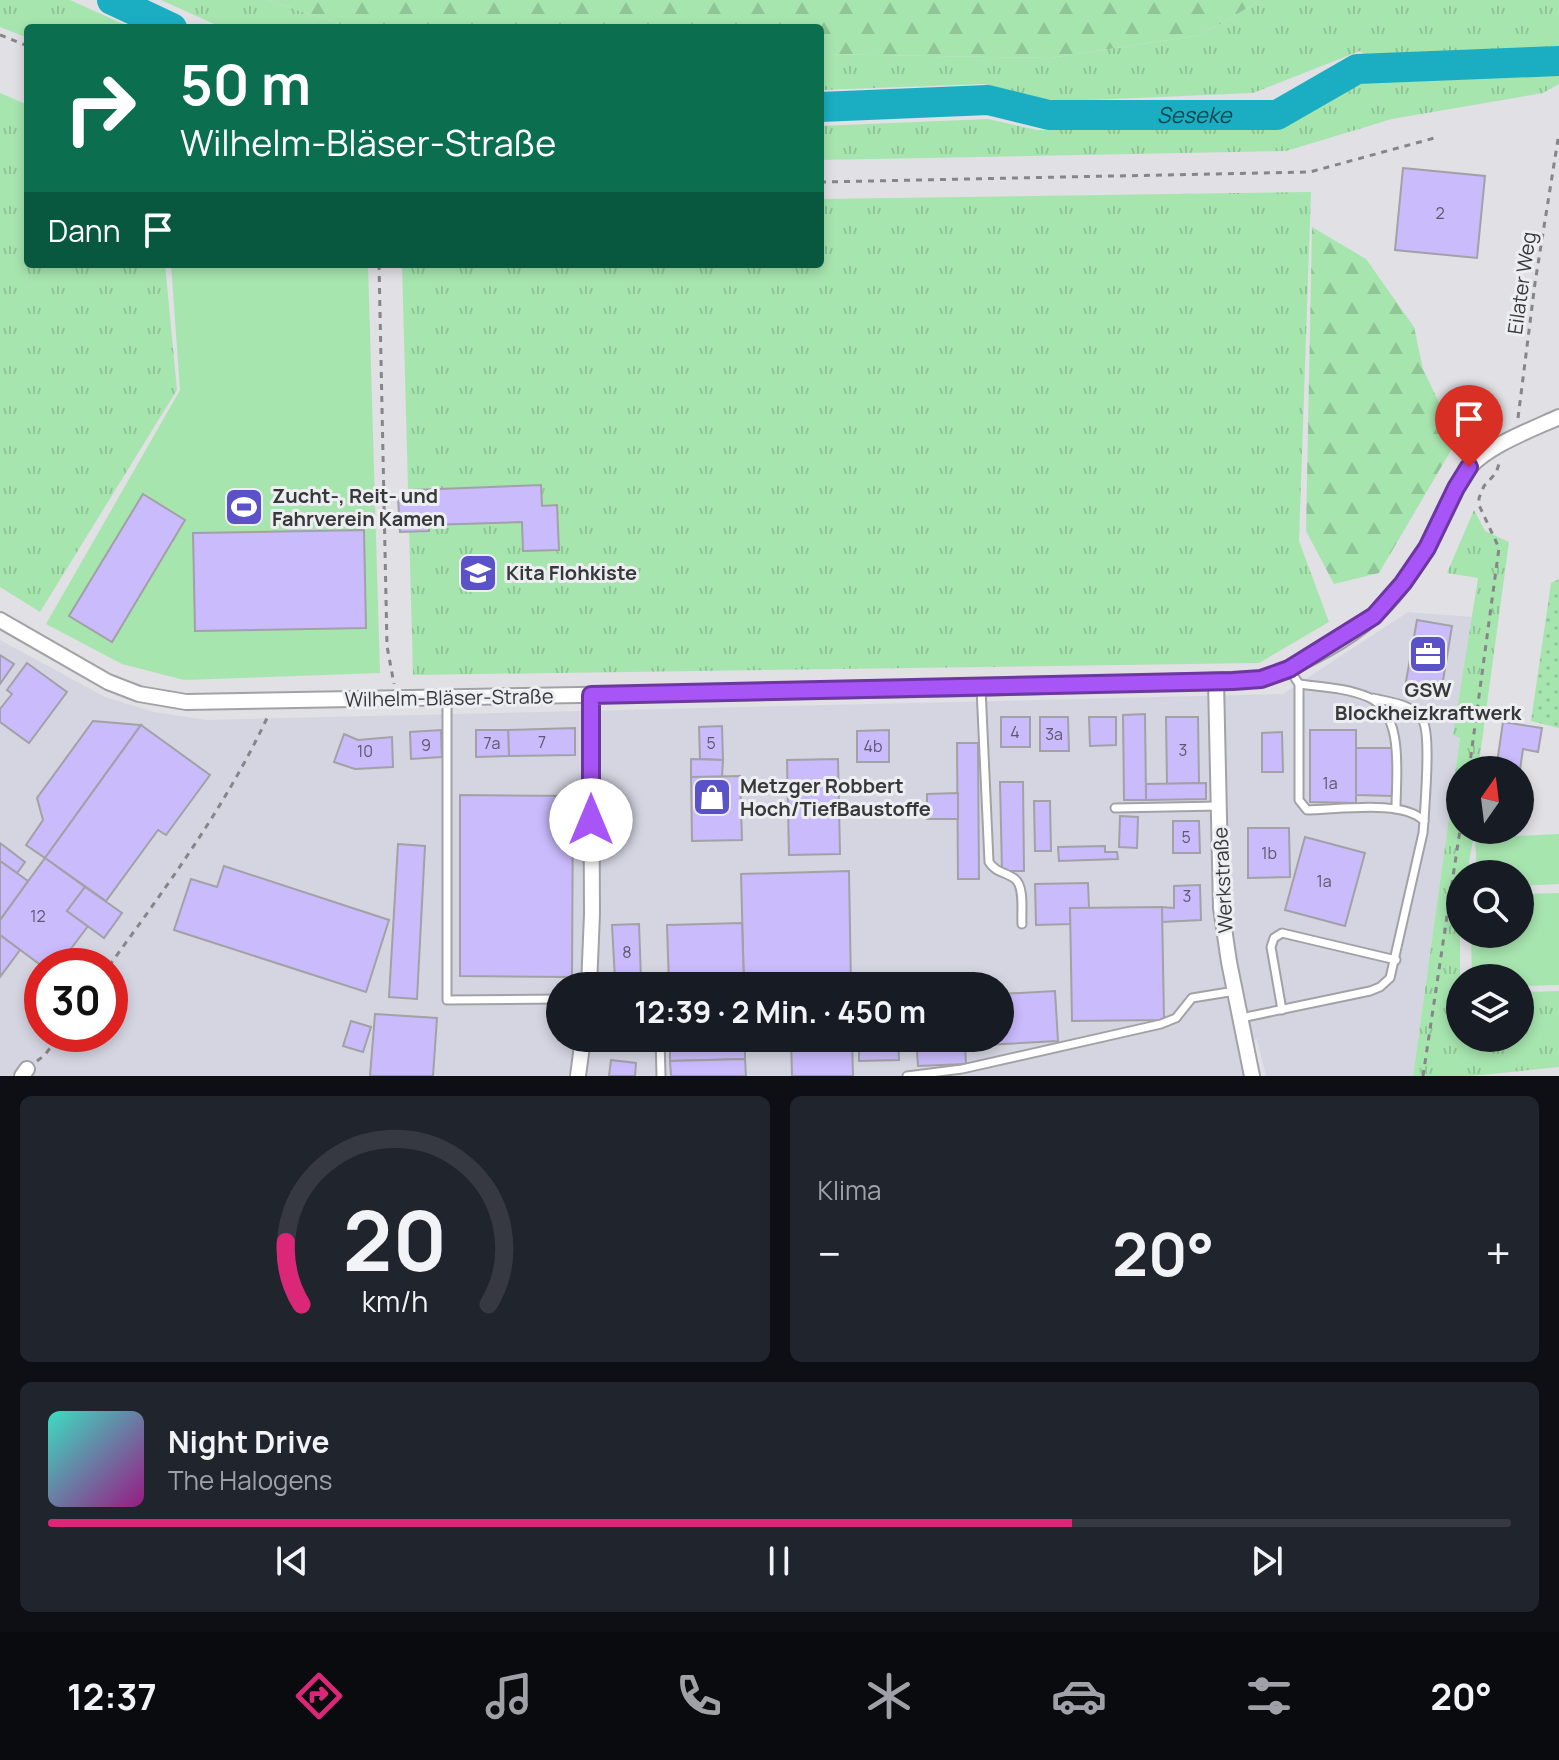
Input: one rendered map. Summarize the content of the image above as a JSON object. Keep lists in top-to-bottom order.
{
  "streets": {
    "street": ["Wilhelm-Bläser-Straße", "Werkstraße"],
    "path": ["Eilater Weg"]
  },
  "crossings": [
    ["Eilater Weg", "Wilhelm-Bläser-Straße"],
    ["Wilhelm-Bläser-Straße", "Werkstraße"]
  ],
  "water": ["Seseke"],
  "places": {
    "sports": ["Zucht-, Reit- und Fahrverein Kamen"],
    "school or university": ["Kita Flohkiste"],
    "office": ["GSW Blockheizkraftwerk"],
    "shop": ["Metzger Robbert Hoch/TiefBaustoffe"]
  },
  "house_numbers": [
    "2",
    "4",
    "3a",
    "7",
    "7a",
    "5",
    "9",
    "4b",
    "3",
    "10",
    "1a",
    "5",
    "1b",
    "1a",
    "3",
    "12",
    "8"
  ],
  "north": "top",
  "page": {
    "turn": ["50 m", "Wilhelm-Bläser-Straße"],
    "then": "Dann",
    "limit": "30",
    "trip": "12:39 · 2 Min. · 450 m",
    "tile": "Klima",
    "heat": ["−", "20°", "+"],
    "song": ["Night Drive", "The Halogens"],
    "tabs": ["12:37", "20°"],
    "gauge": ["20", "km/h"]
  }
}
